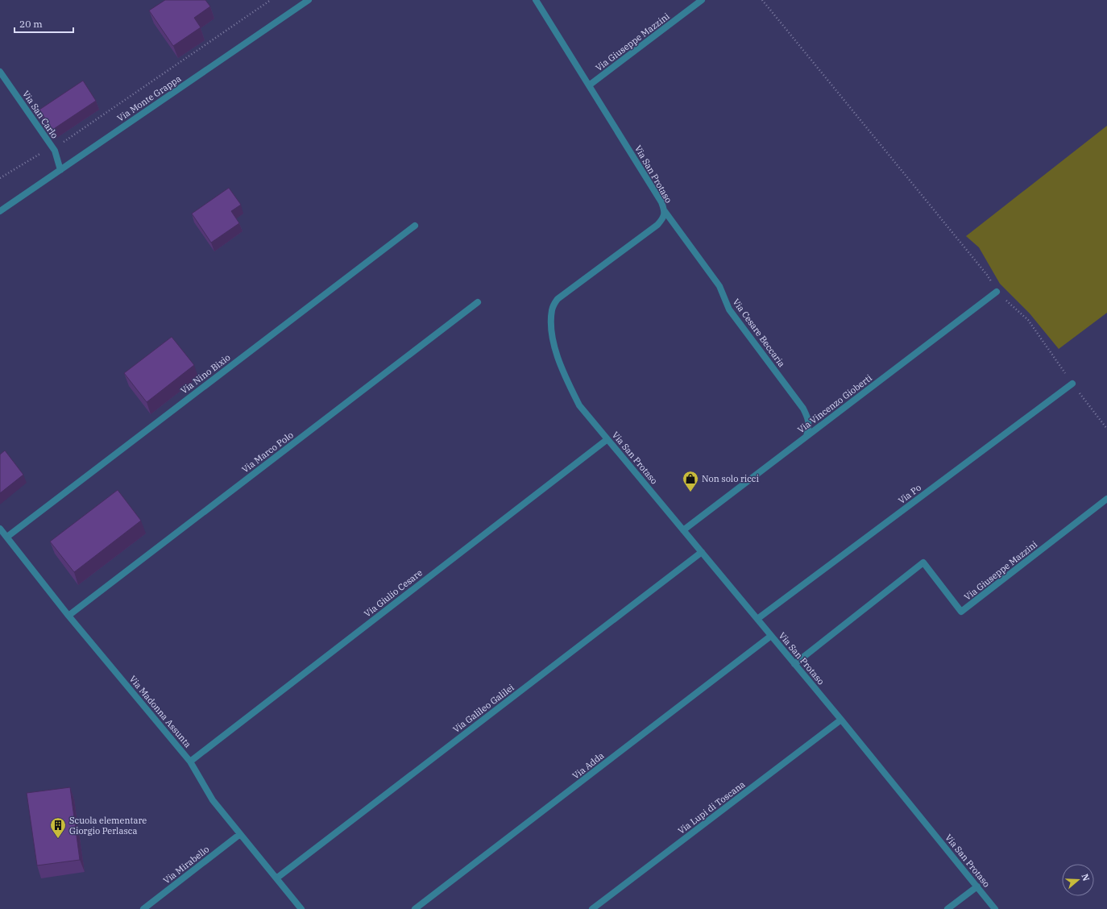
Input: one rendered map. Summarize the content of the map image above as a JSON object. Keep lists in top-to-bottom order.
{
  "streets": {
    "street": [
      "Via Giuseppe Mazzini",
      "Via Monte Grappa",
      "Via San Carlo",
      "Via San Protaso",
      "Via Cesare Beccaria",
      "Via Nino Bixio",
      "Via Vincenzo Gioberti",
      "Via Marco Polo",
      "Via Po",
      "Via Giulio Cesare",
      "Via Galileo Galilei",
      "Via Madonna Assunta",
      "Via Adda",
      "Via Lupi di Toscana",
      "Via Mirabello"
    ]
  },
  "crossings": [
    ["Via Giuseppe Mazzini", "Via San Protaso"],
    ["Via Monte Grappa", "Via San Carlo"],
    ["Via San Protaso", "Via Cesare Beccaria"],
    ["Via San Protaso", "Via Vincenzo Gioberti"],
    ["Via San Protaso", "Via Po"],
    ["Via San Protaso", "Via Giulio Cesare"],
    ["Via San Protaso", "Via Galileo Galilei"],
    ["Via San Protaso", "Via Adda"],
    ["Via San Protaso", "Via Lupi di Toscana"],
    ["Via Cesare Beccaria", "Via Vincenzo Gioberti"],
    ["Via Nino Bixio", "Via Madonna Assunta"],
    ["Via Marco Polo", "Via Madonna Assunta"],
    ["Via Giulio Cesare", "Via Madonna Assunta"],
    ["Via Galileo Galilei", "Via Madonna Assunta"],
    ["Via Madonna Assunta", "Via Mirabello"]
  ],
  "places": {
    "shop": ["Non solo ricci"],
    "building": ["Scuola elementare Giorgio Perlasca"]
  },
  "scale_bar": "20 m",
  "north": "right"
}
